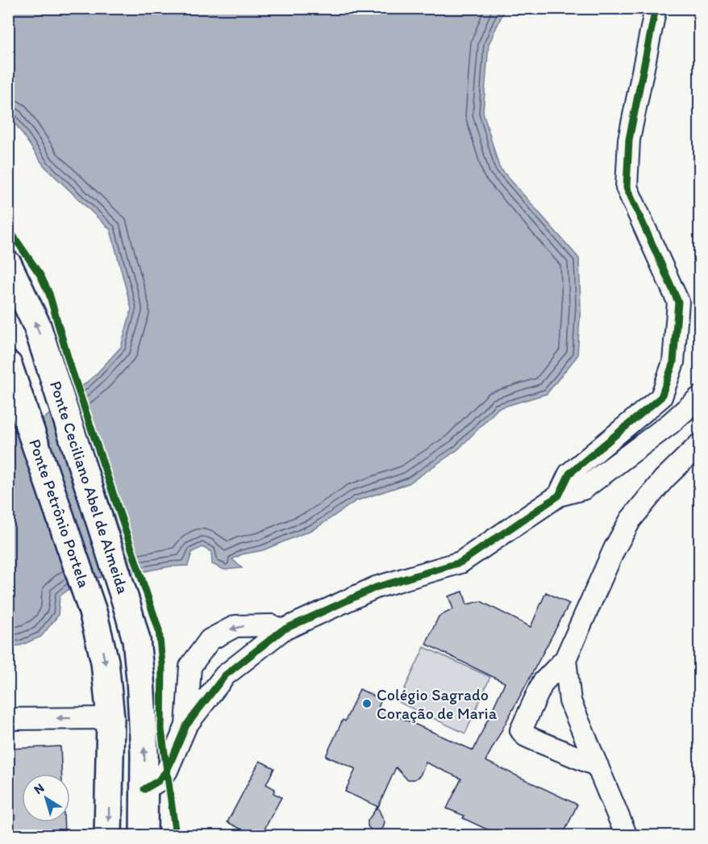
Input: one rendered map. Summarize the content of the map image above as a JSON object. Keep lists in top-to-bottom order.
{
  "streets": {
    "main road": ["Ponte Ceciliano Abel de Almeida", "Ponte Petrônio Portela"]
  },
  "one_way": ["Ponte Ceciliano Abel de Almeida", "Ponte Petrônio Portela"],
  "places": ["Colégio Sagrado Coração de Maria"],
  "north": "top left"
}
